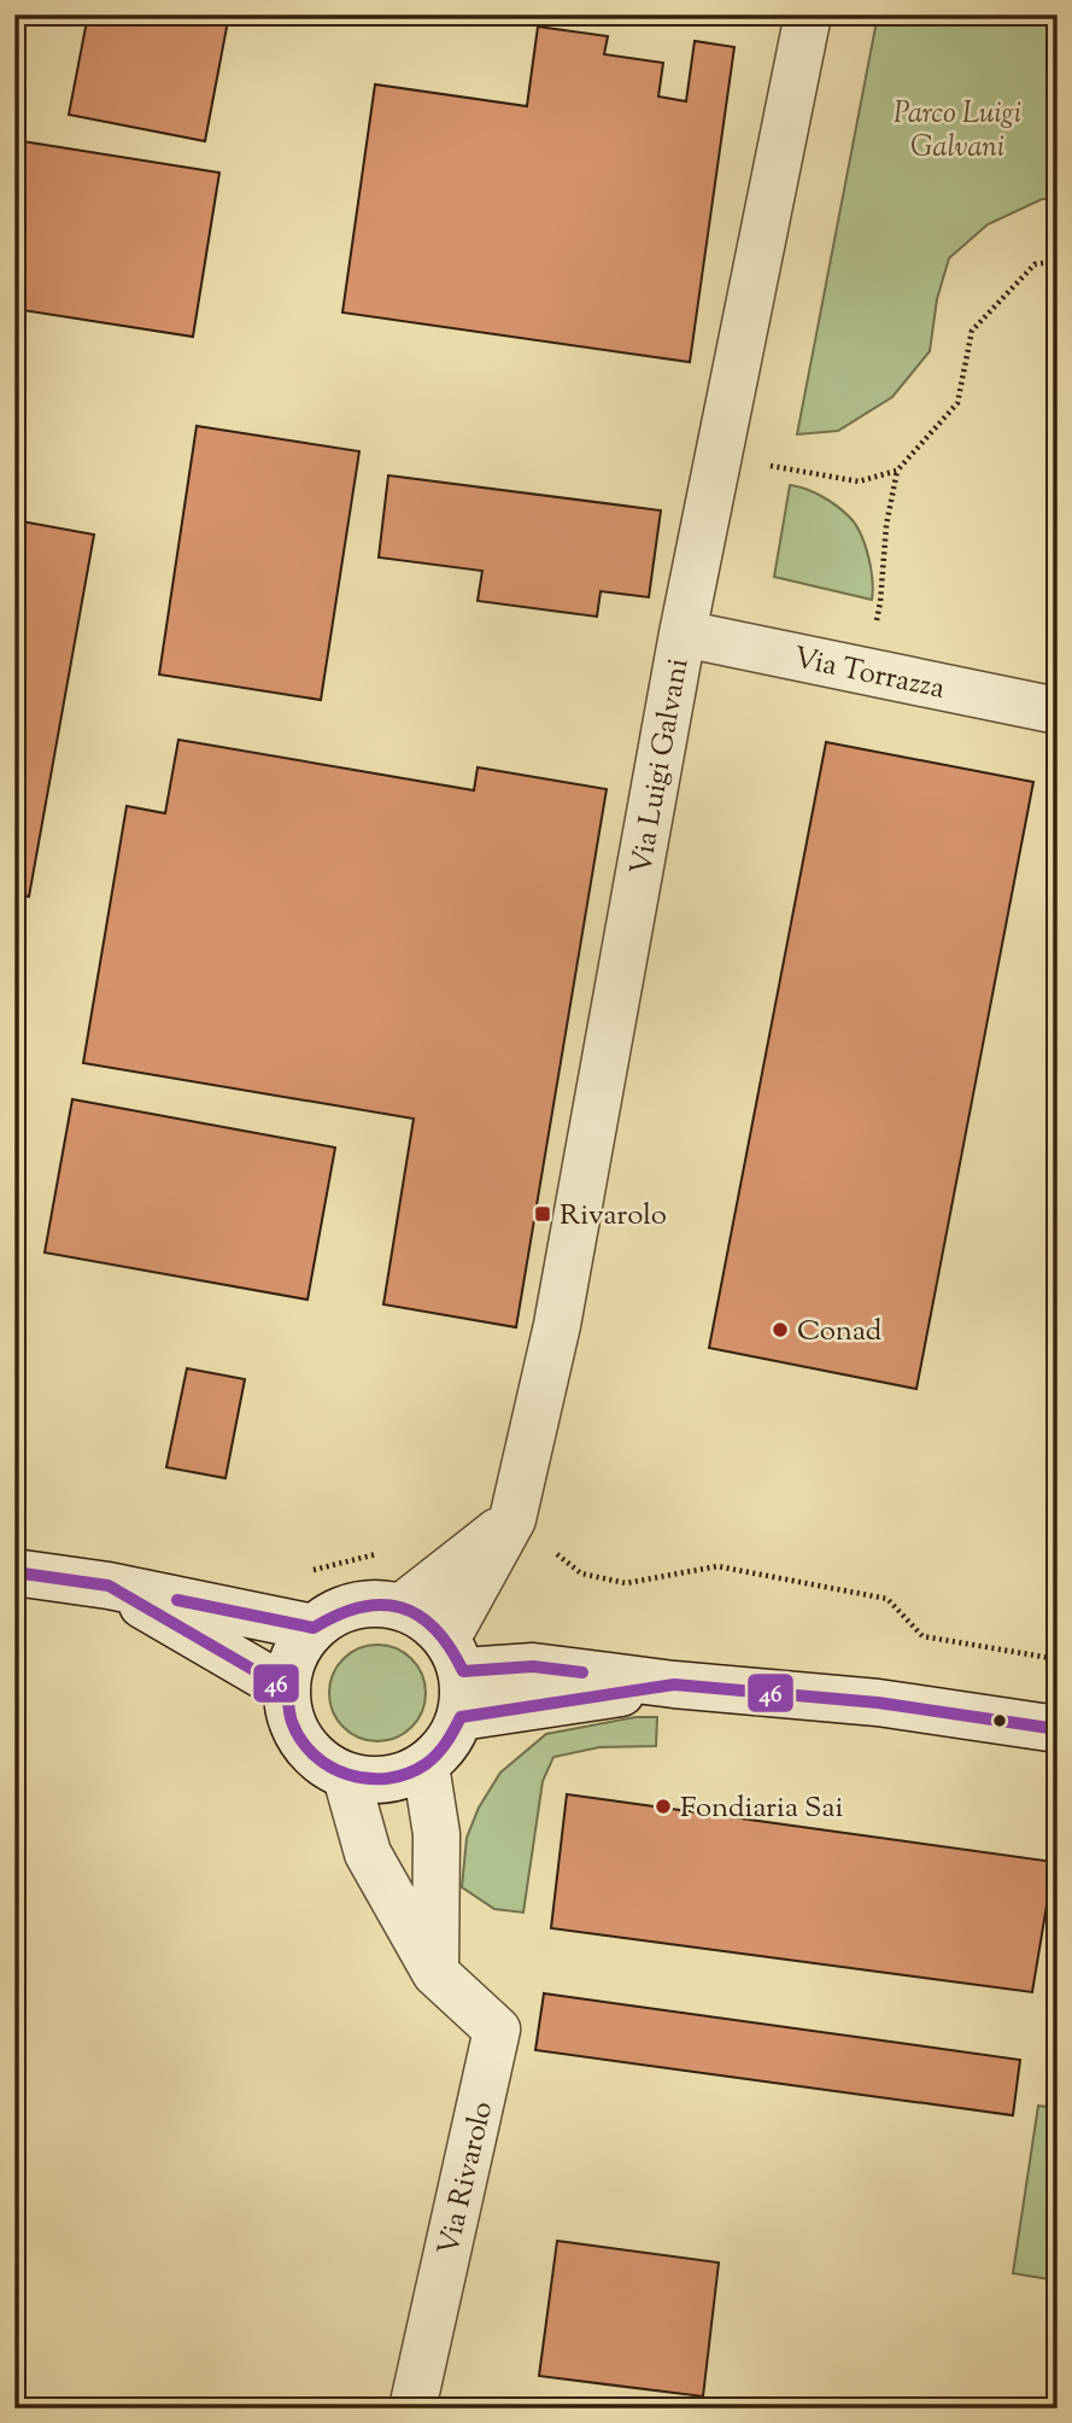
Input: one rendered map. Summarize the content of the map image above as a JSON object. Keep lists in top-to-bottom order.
{
  "streets": {
    "street": ["Via Torrazza", "Via Luigi Galvani", "Via Rivarolo"]
  },
  "crossings": [
    ["Via Torrazza", "Via Luigi Galvani"],
    ["Via Luigi Galvani", "Via Rivarolo"]
  ],
  "parks": ["Parco Luigi Galvani"],
  "places": {
    "transit": ["Rivarolo"],
    "other": ["Conad", "Fondiaria Sai"]
  },
  "lines": ["transit line 46"]
}
